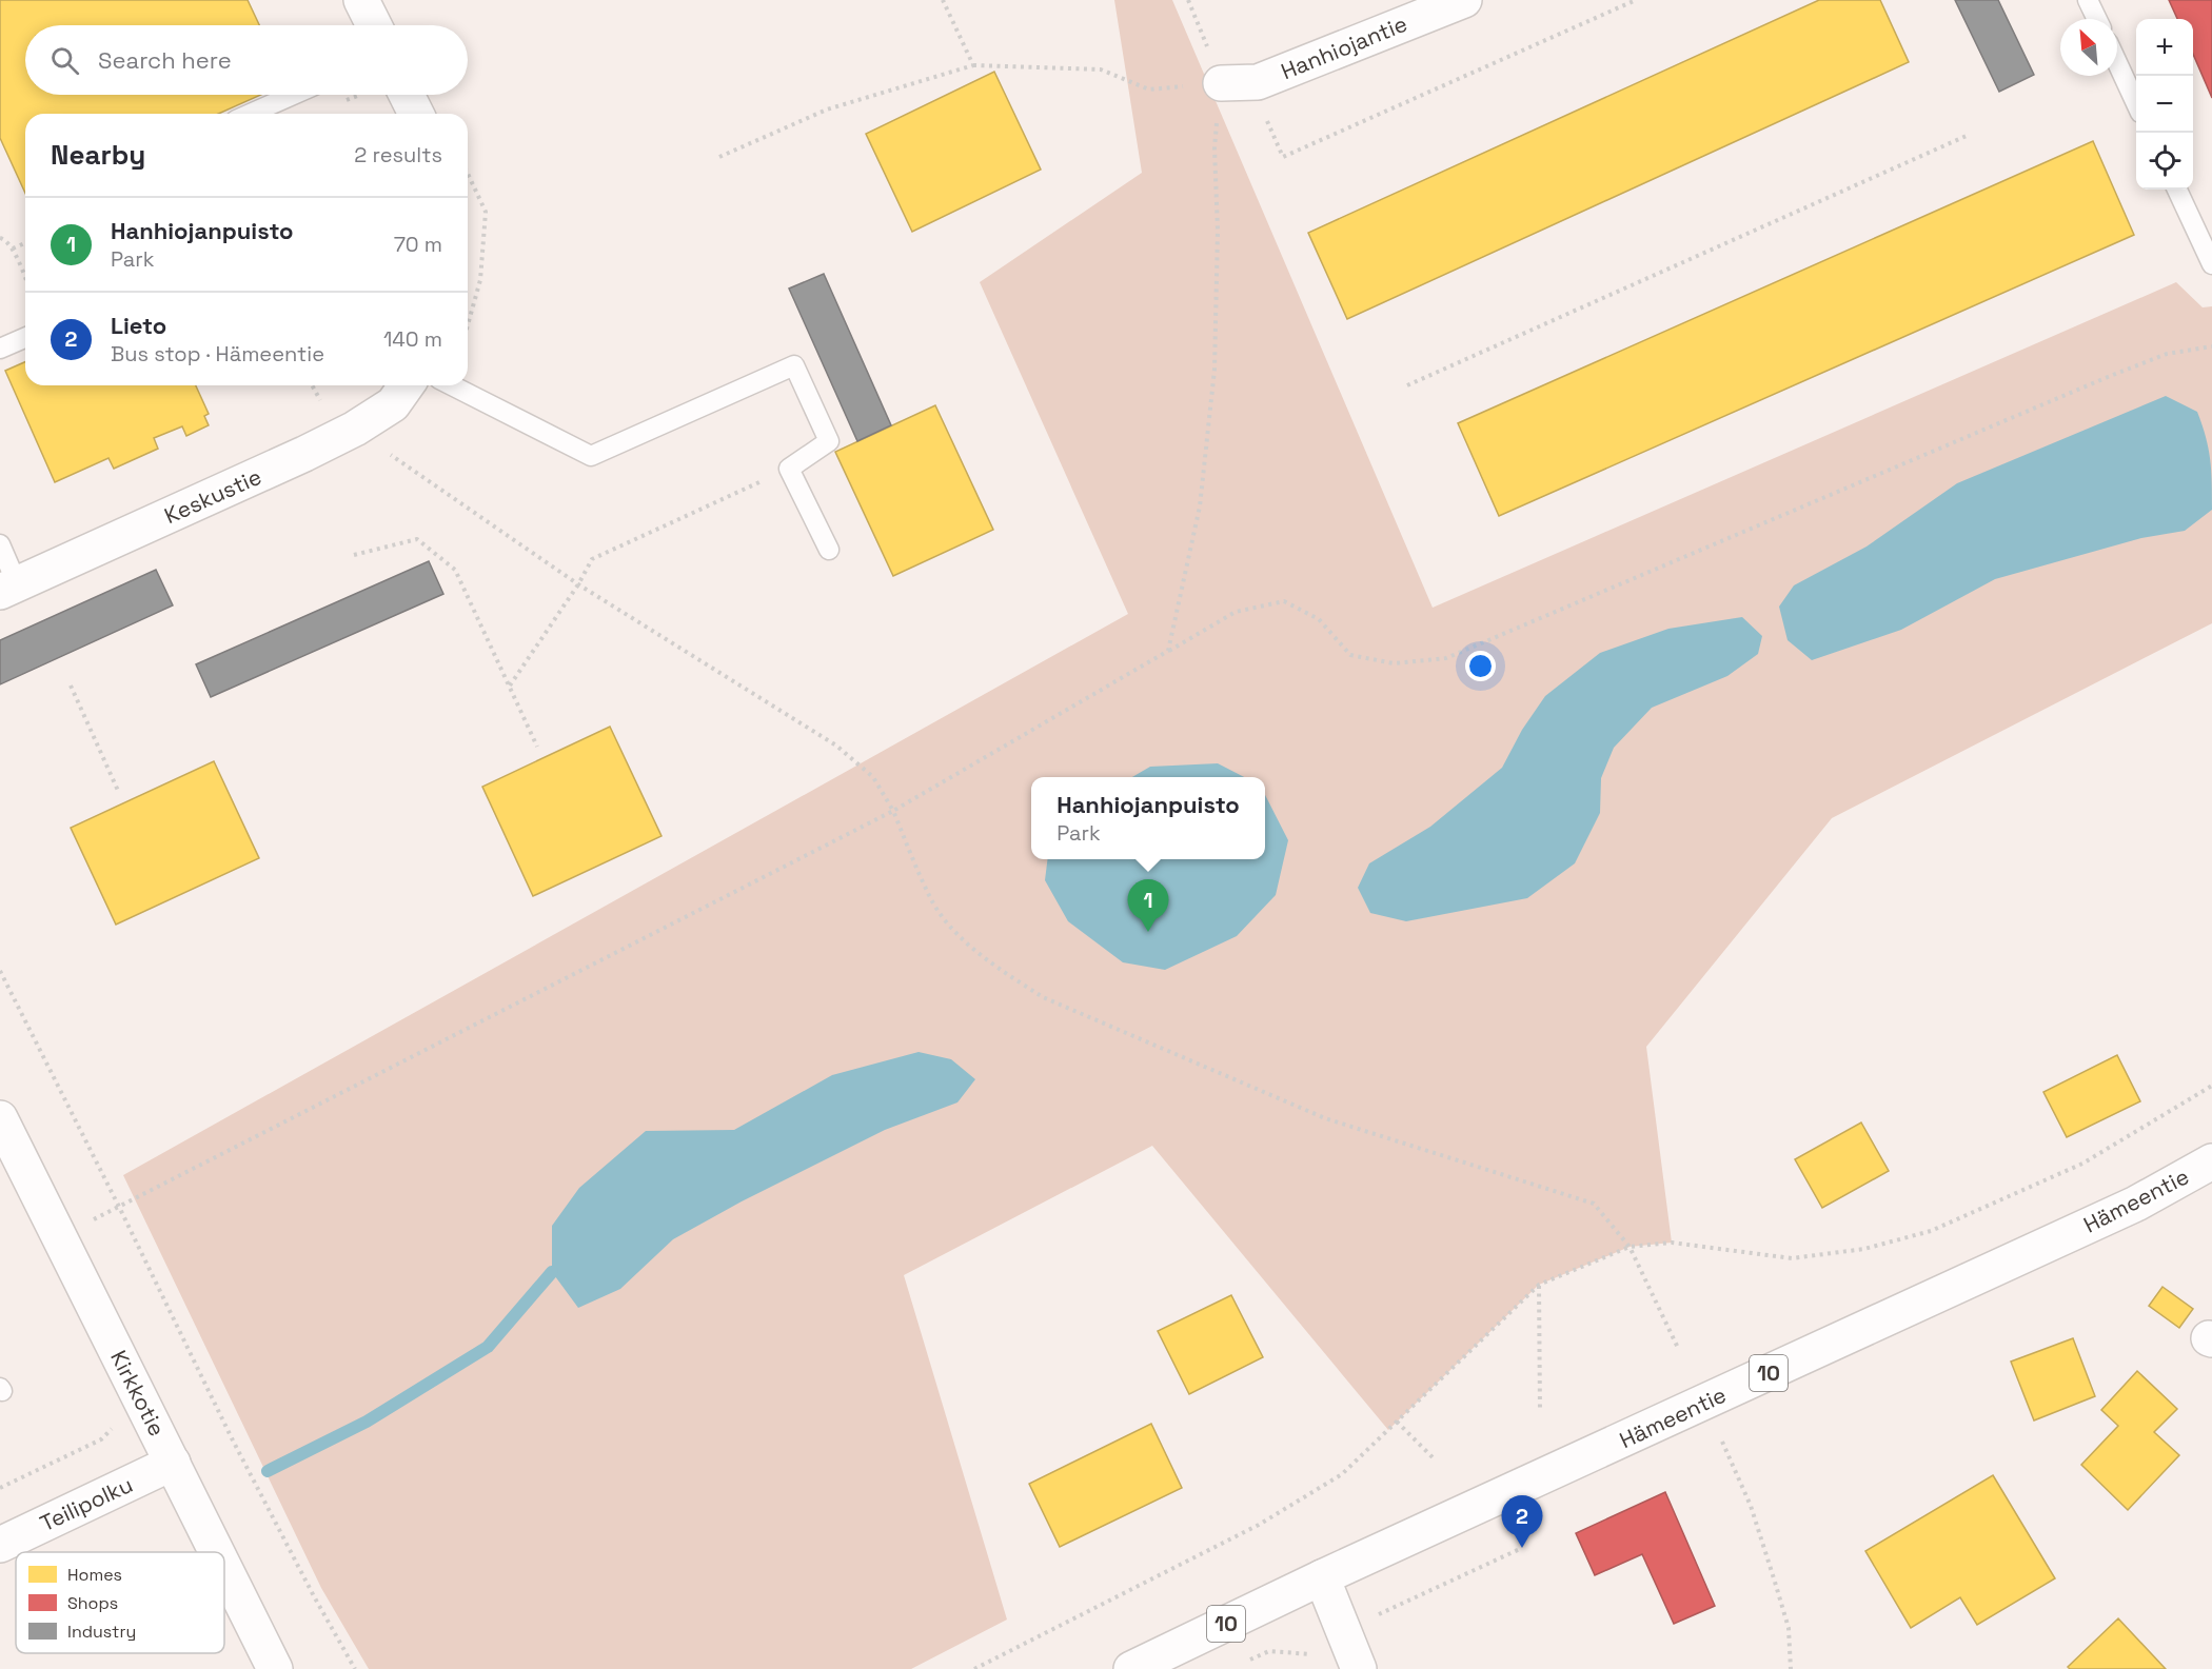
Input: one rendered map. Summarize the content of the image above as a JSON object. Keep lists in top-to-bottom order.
{
  "streets": {
    "main road": [
      "Hanhiojantie",
      "Keskustie",
      "Hämeentie",
      "10",
      "Kirkkotie",
      "Teilipolku"
    ]
  },
  "crossings": [
    ["Kirkkotie", "Teilipolku"]
  ],
  "legend": ["Homes", "Shops", "Industry"],
  "north": "top left",
  "page": {
    "map_buttons": ["+", "−"],
    "search": "Search here",
    "heading": ["Nearby", "2 results"],
    "list": [
      {
        "mark": "1",
        "name": "Hanhiojanpuisto",
        "note": "Park",
        "value": "70 m"
      },
      {
        "mark": "2",
        "name": "Lieto",
        "note": "Bus stop · Hämeentie",
        "value": "140 m"
      }
    ],
    "popup": ["Hanhiojanpuisto", "Park"],
    "pins": ["1", "2"]
  }
}
